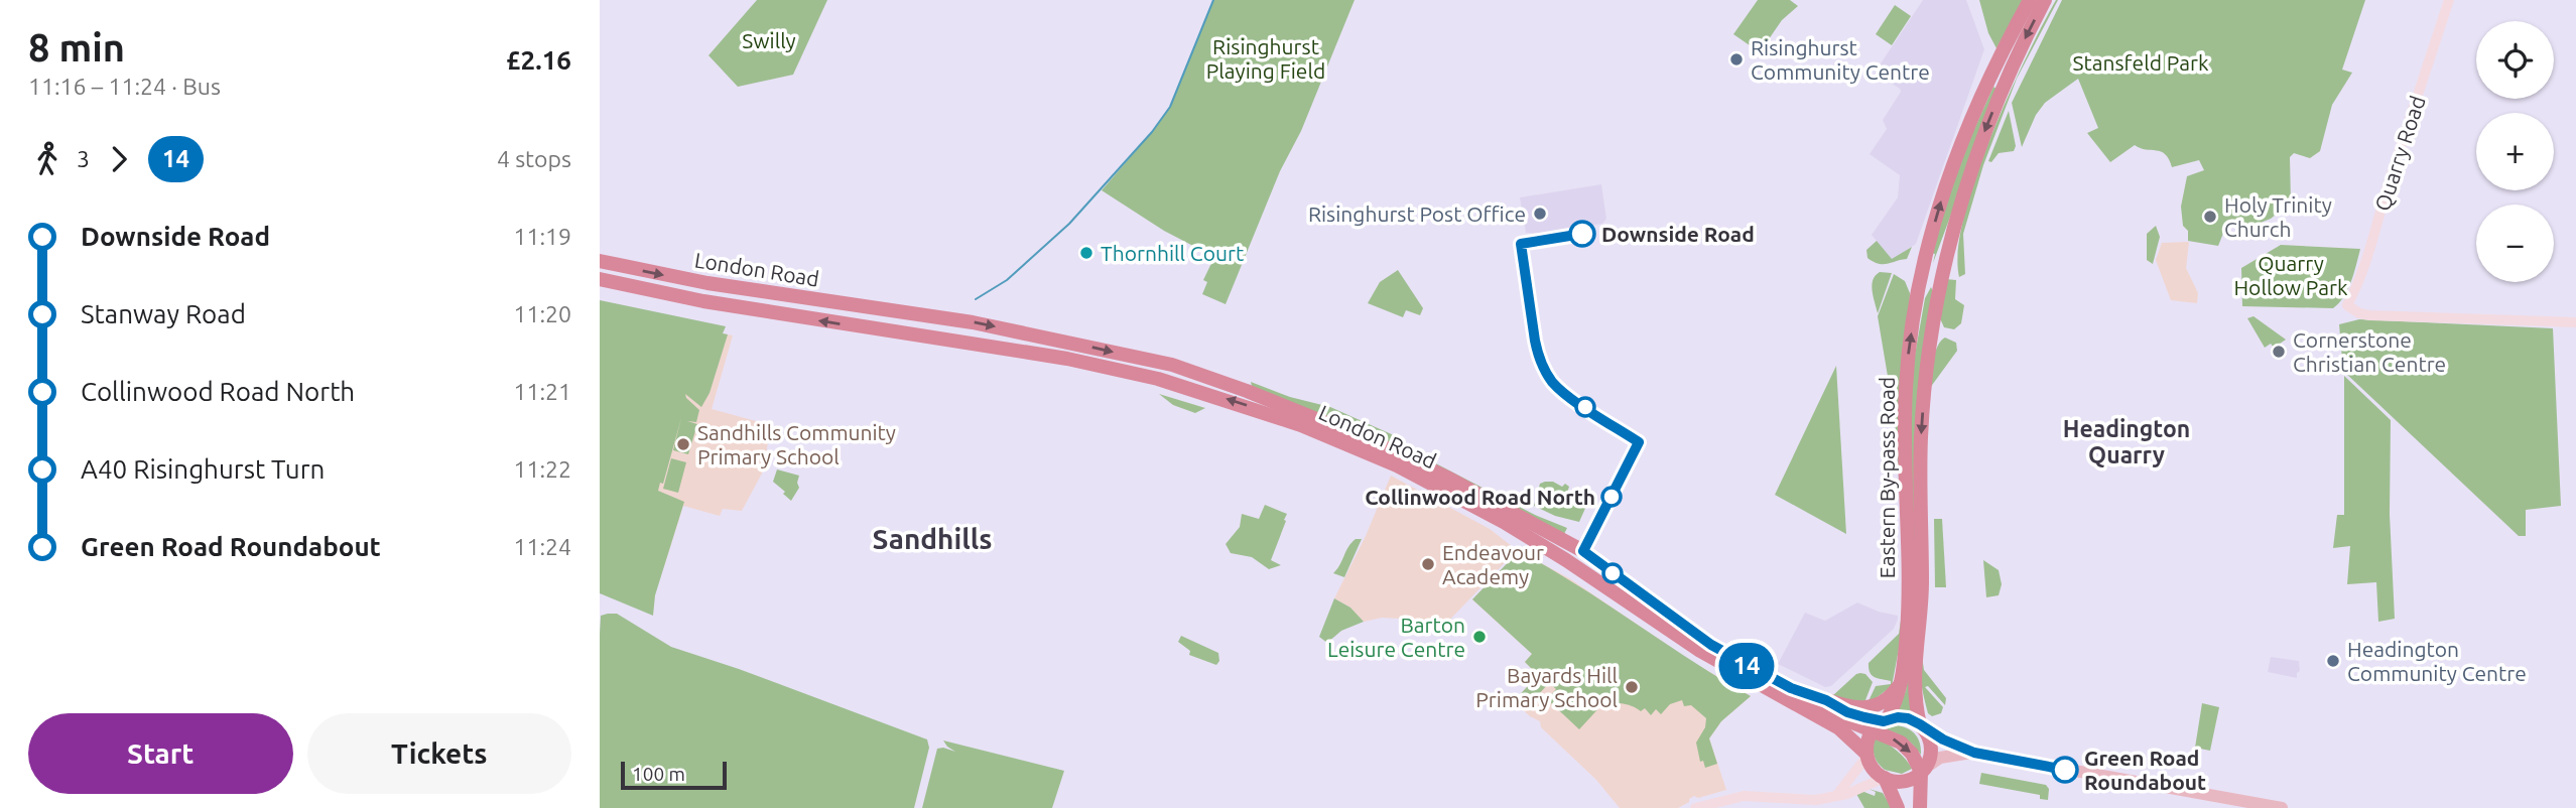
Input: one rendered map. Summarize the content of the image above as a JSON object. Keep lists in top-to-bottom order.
{
  "streets": {
    "highway": ["London Road", "Eastern By-pass Road"],
    "street": ["Quarry Road"]
  },
  "districts": ["Headington Quarry", "Sandhills"],
  "parks": [
    "Swilly",
    "Risinghurst Playing Field",
    "Stansfeld Park",
    "Quarry Hollow Park"
  ],
  "places": [
    "Risinghurst Community Centre",
    "Risinghurst Post Office",
    "Holy Trinity Church",
    "Downside Road",
    "Thornhill Court",
    "Cornerstone Christian Centre",
    "Sandhills Community Primary School",
    "Collinwood Road North",
    "Endeavour Academy",
    "Barton Leisure Centre",
    "Headington Community Centre",
    "Bayards Hill Primary School",
    "Green Road Roundabout"
  ],
  "lines": ["bus line 14"],
  "scale_bar": "100 m",
  "page": {
    "heading": ["8 min", "11:16 – 11:24 · Bus", "£2.16"],
    "on_map": "14",
    "map_buttons": ["+", "−"],
    "legs": ["3", "14", "4 stops"],
    "list": [
      {
        "name": "Downside Road",
        "value": "11:19"
      },
      {
        "name": "Stanway Road",
        "value": "11:20"
      },
      {
        "name": "Collinwood Road North",
        "value": "11:21"
      },
      {
        "name": "A40 Risinghurst Turn",
        "value": "11:22"
      },
      {
        "name": "Green Road Roundabout",
        "value": "11:24"
      }
    ],
    "buttons": ["Start", "Tickets"],
    "scale": "100 m"
  }
}
